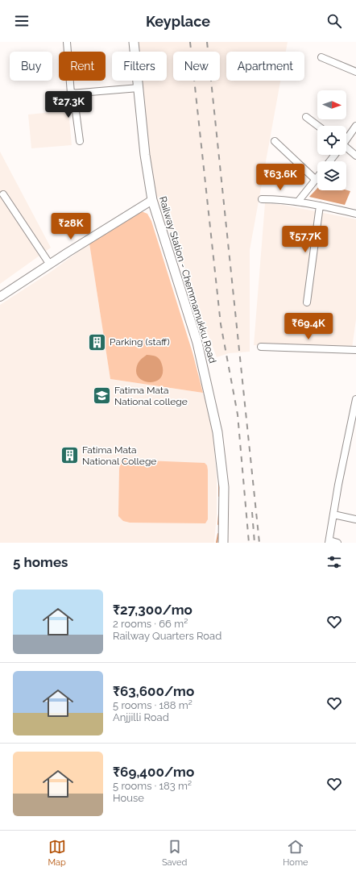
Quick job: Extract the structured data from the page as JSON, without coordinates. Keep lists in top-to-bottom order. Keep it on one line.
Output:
{"streets":{"main road":["Railway Station - Chemmamukku Road"]},"places":{"building":["Parking (staff)","Fatima Mata National College"],"school or university":["Fatima Mata National college"]},"north":"right","page":{"header":"Keyplace","chip":["Buy","Rent","Filters","New","Apartment"],"price":["₹27.3K","₹63.6K","₹28K","₹57.7K","₹69.4K"],"heading":"5 homes","list":[{"name":"₹27,300/mo","note":"2 rooms · 66 m² · Railway Quarters Road"},{"name":"₹63,600/mo","note":"5 rooms · 188 m² · Anjjilli Road"},{"name":"₹69,400/mo","note":"5 rooms · 183 m² · House"}],"tabs":["Map","Saved","Home"]}}
